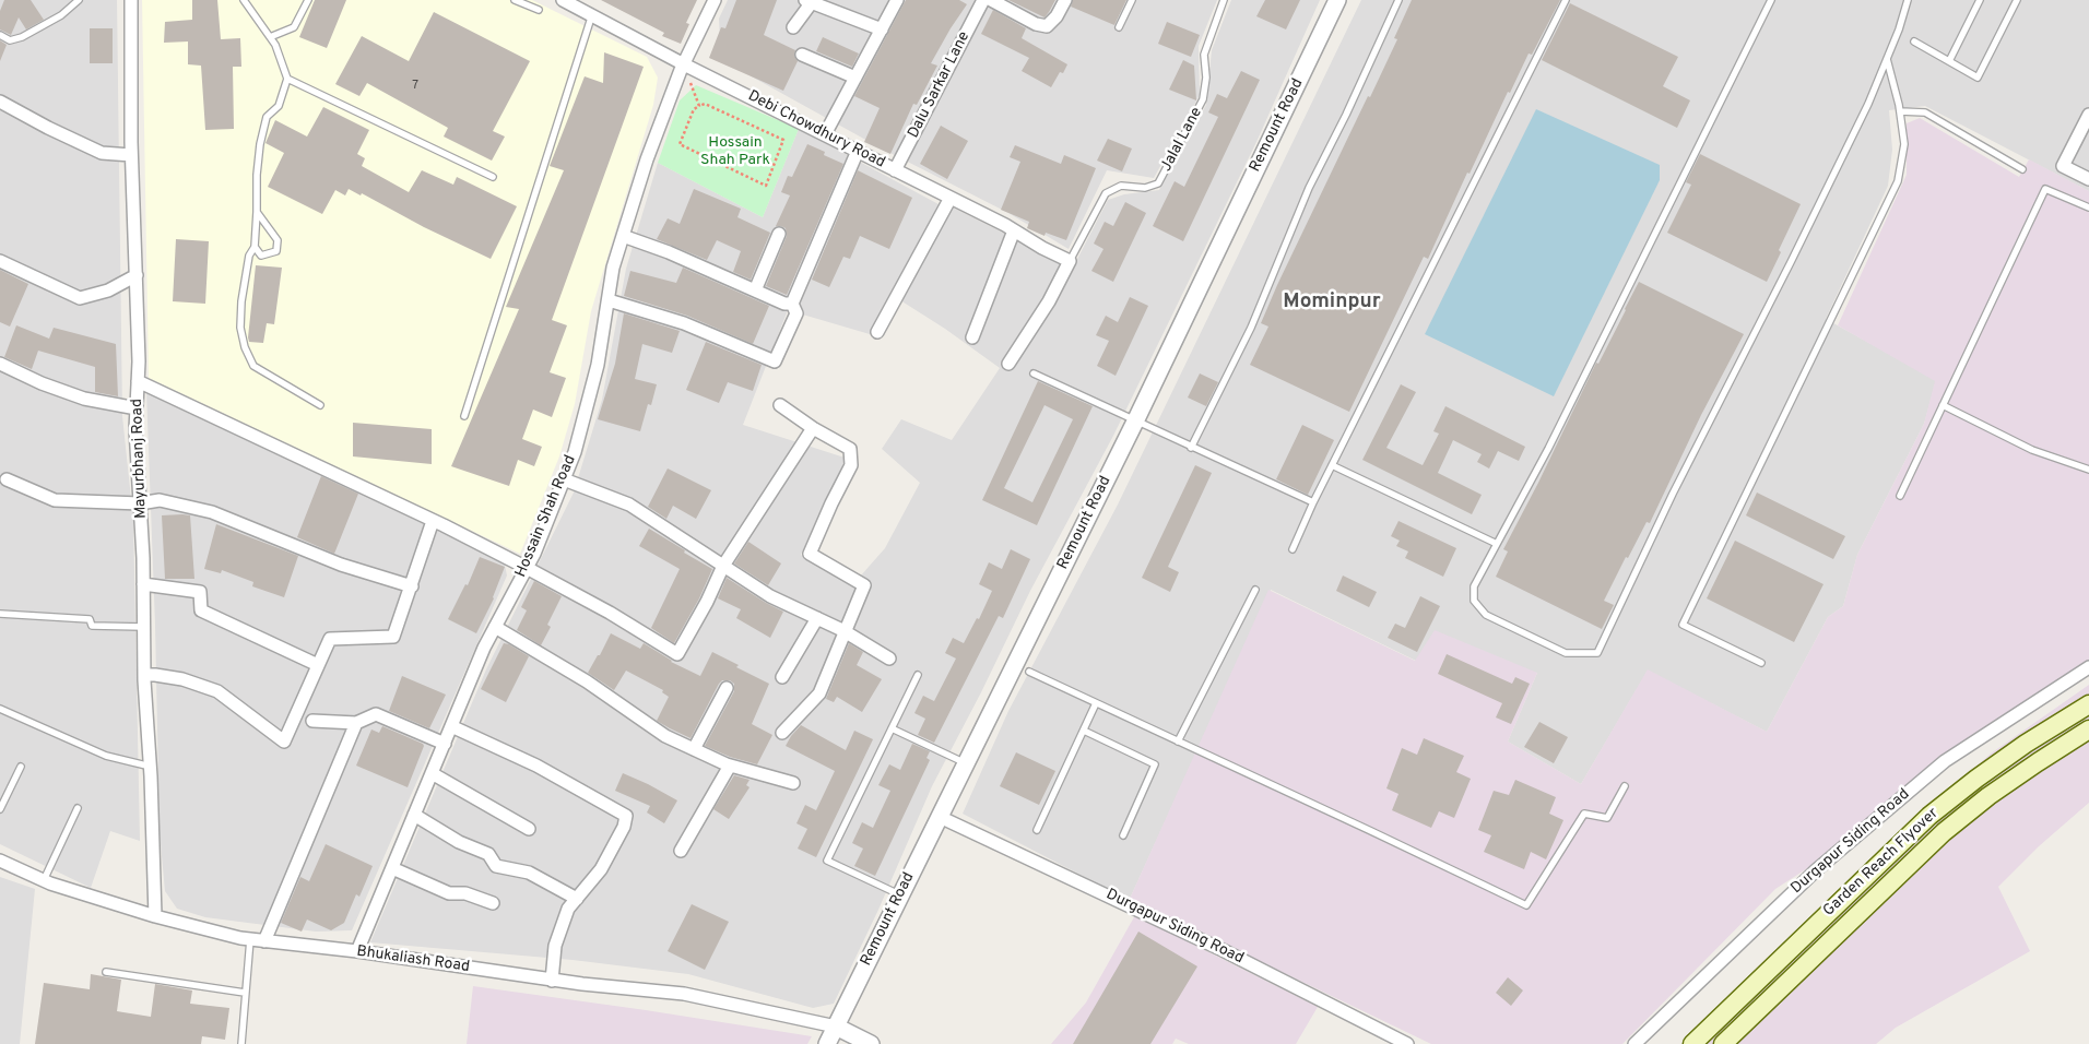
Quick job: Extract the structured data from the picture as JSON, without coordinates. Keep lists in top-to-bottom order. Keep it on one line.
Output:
{"streets":{"main road":["Garden Reach Flyover"],"street":["Dalu Sarkar Lane","Remount Road","Debi Chowdhury Road","Mayurbhanj Road","Hossain Shah Road","Durgapur Siding Road","Bhukaliash Road"],"lane":["Jalal Lane"]},"crossings":[["Dalu Sarkar Lane","Debi Chowdhury Road"],["Remount Road","Durgapur Siding Road"],["Remount Road","Bhukaliash Road"],["Debi Chowdhury Road","Jalal Lane"],["Debi Chowdhury Road","Hossain Shah Road"],["Mayurbhanj Road","Bhukaliash Road"],["Hossain Shah Road","Bhukaliash Road"]],"districts":["Mominpur"],"parks":["Hossain Shah Park"],"house_numbers":["7"]}
